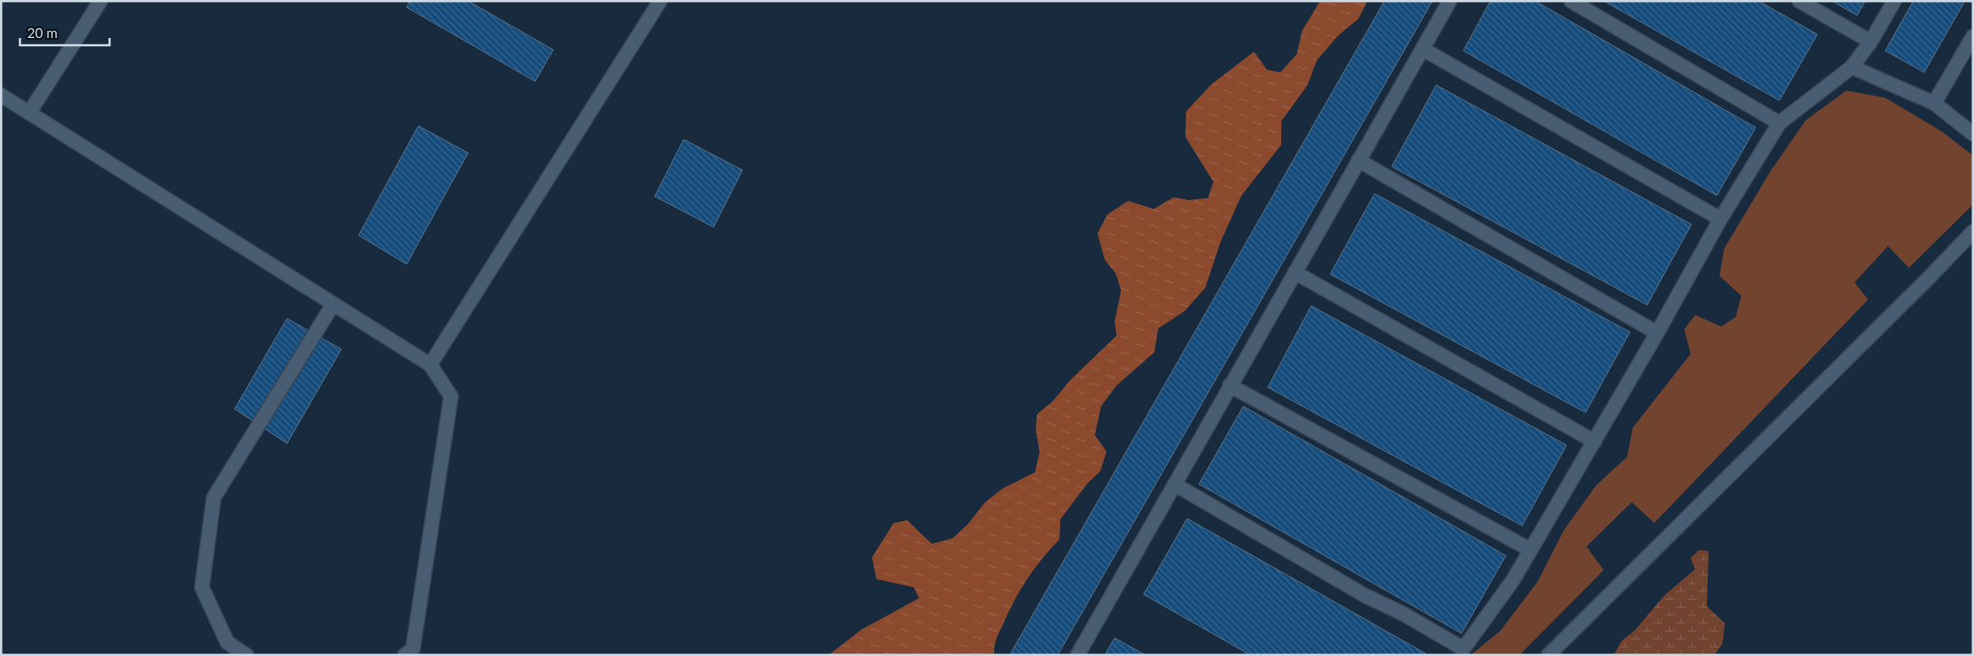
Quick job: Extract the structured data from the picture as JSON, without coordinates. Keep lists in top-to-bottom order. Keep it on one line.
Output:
{"scale_bar":"20 m"}
